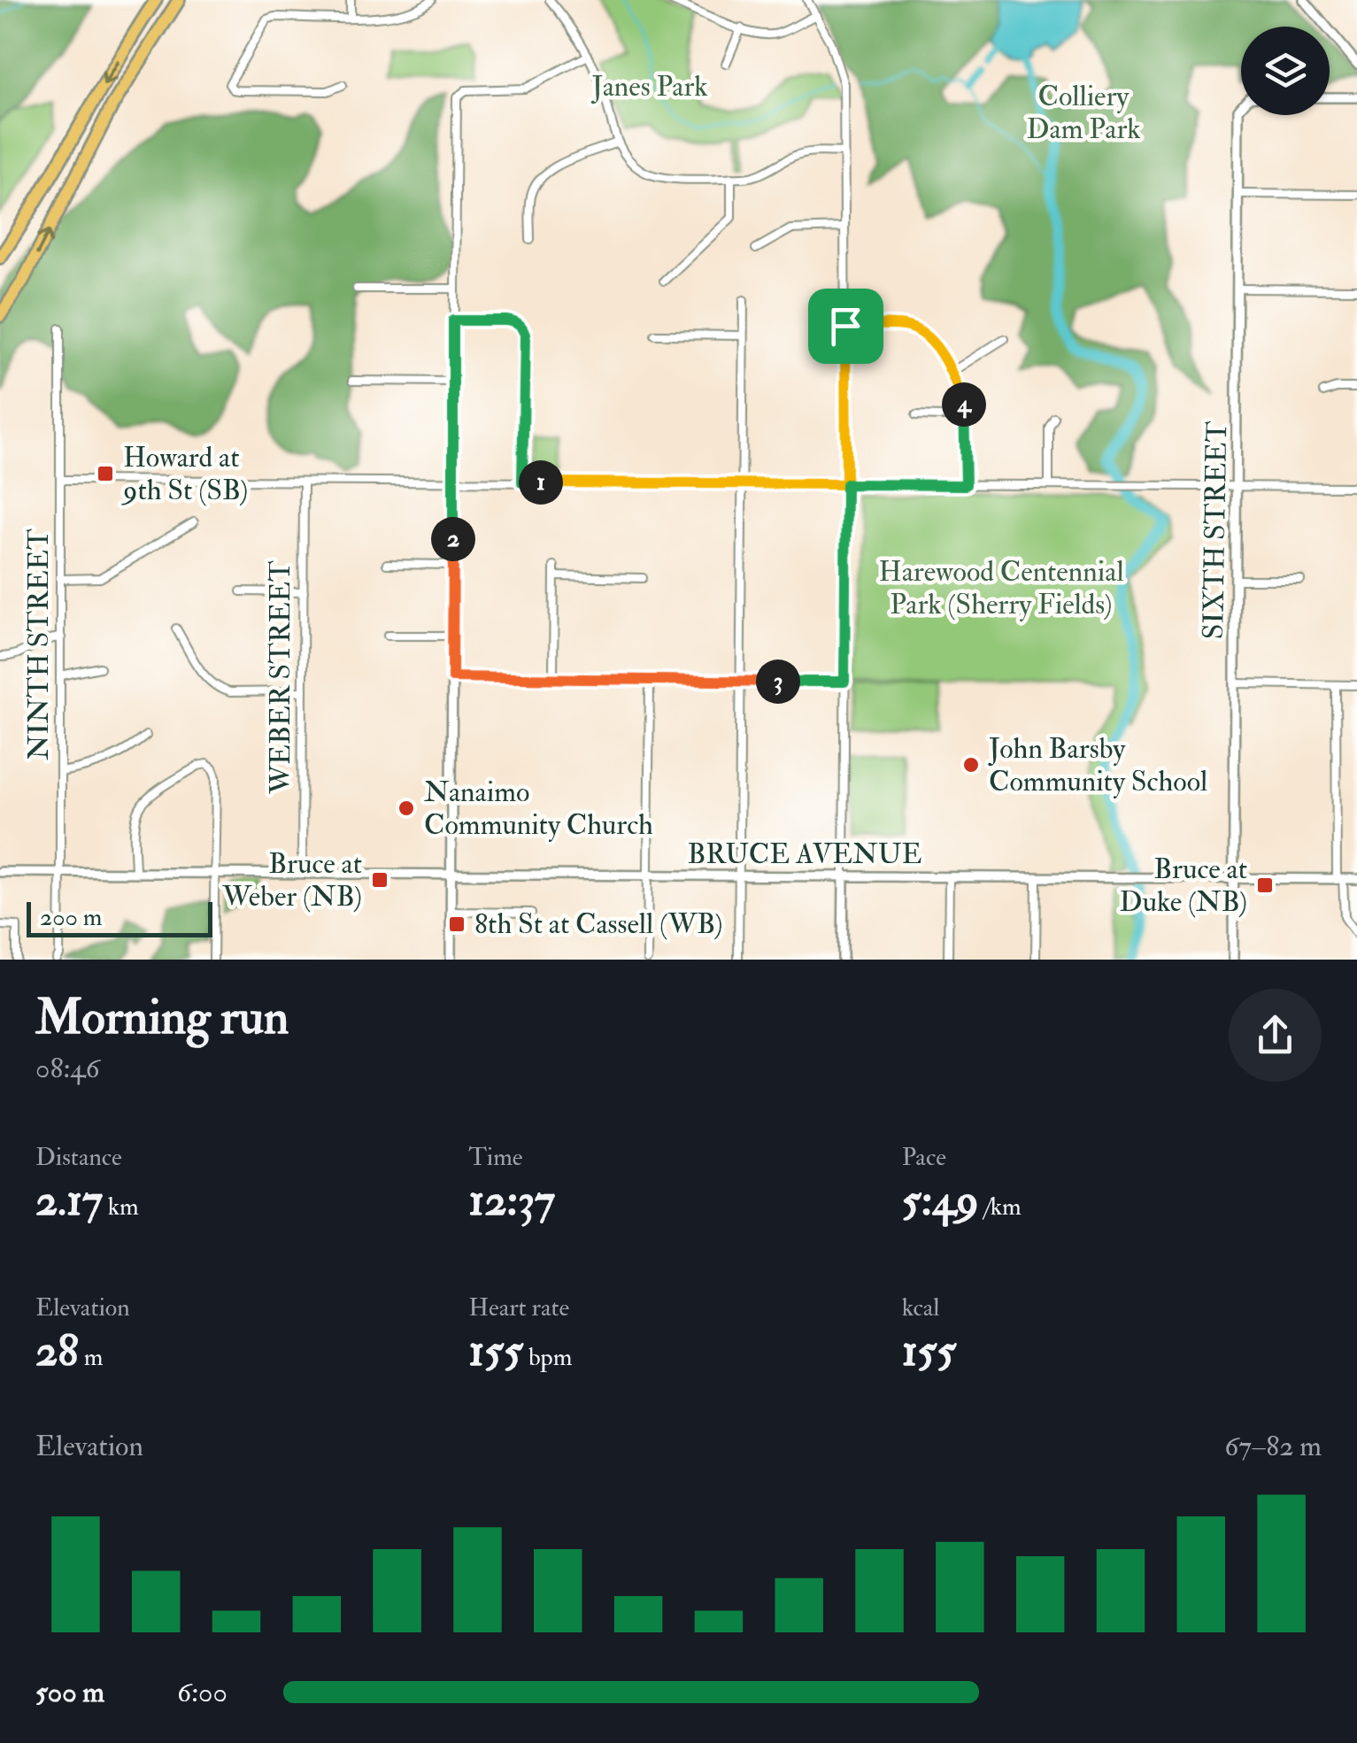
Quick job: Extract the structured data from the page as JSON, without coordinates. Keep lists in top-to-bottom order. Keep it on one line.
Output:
{"streets":{"street":["SIXTH STREET","NINTH STREET","WEBER STREET","BRUCE AVENUE"]},"crossings":[["SIXTH STREET","BRUCE AVENUE"],["NINTH STREET","BRUCE AVENUE"],["WEBER STREET","BRUCE AVENUE"]],"parks":["Janes Park","Colliery Dam Park","Harewood Centennial Park (Sherry Fields)"],"places":{"transit":["Howard at 9th St (SB)","Bruce at Weber (NB)","Bruce at Duke (NB)","8th St at Cassell (WB)"],"other":["John Barsby Community School","Nanaimo Community Church"]},"scale_bar":"200 m","page":{"pins":["4","1","2","3"],"scale":"200 m","heading":["Morning run","08:46"],"stats":[["Distance","2.17 km"],["Time","12:37"],["Pace","5:49 /km"],["Elevation","28 m"],["Heart rate","155 bpm"],["kcal","155"]],"chart":["Elevation","67–82 m"],"list":[{"name":"500 m","note":"6:00"}]}}
